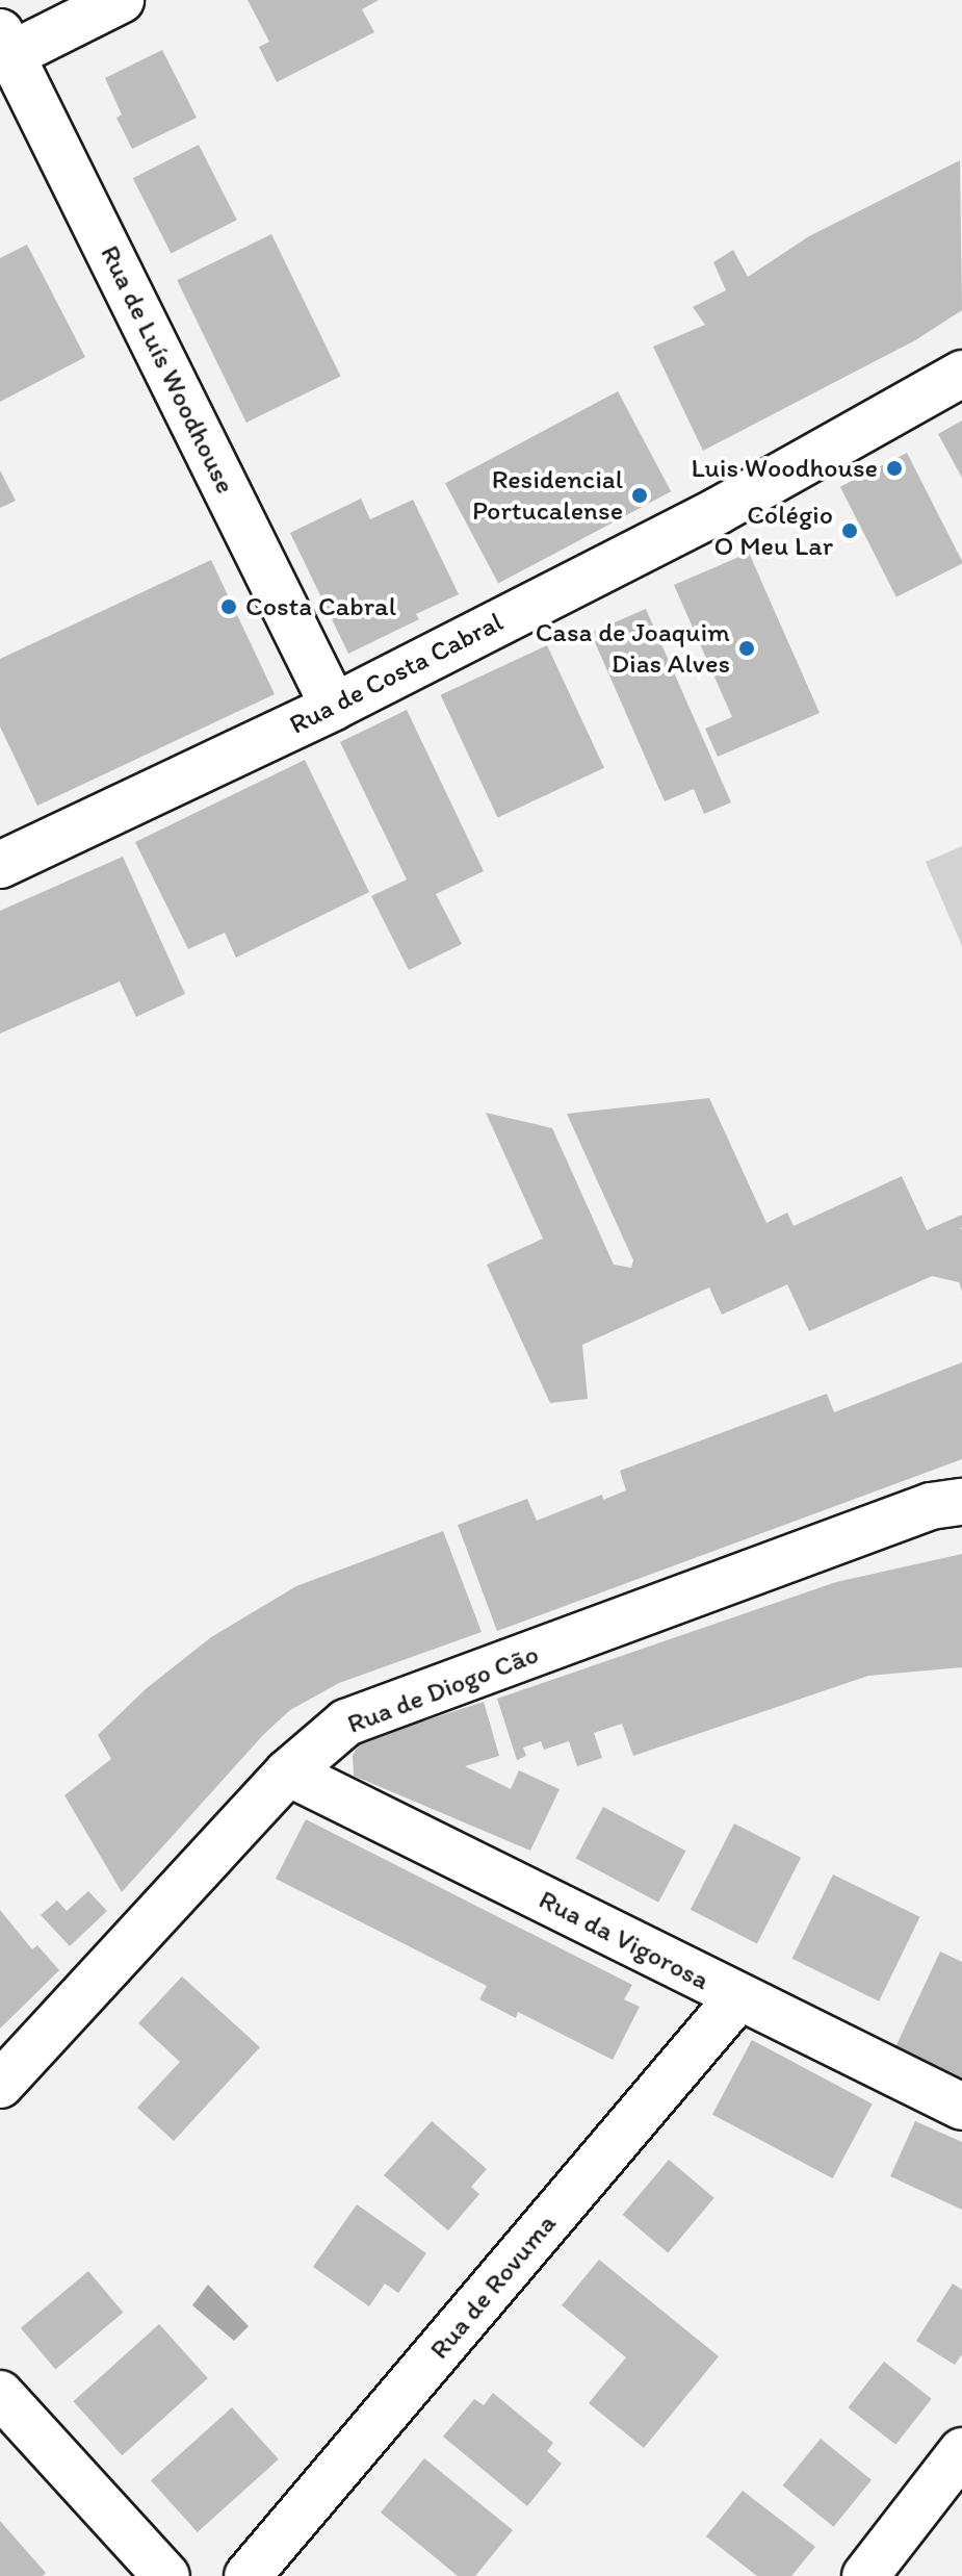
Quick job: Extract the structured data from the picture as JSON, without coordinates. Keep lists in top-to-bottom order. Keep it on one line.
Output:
{"streets":{"street":["Rua de Luís Woodhouse","Rua de Costa Cabral","Rua de Diogo Cão","Rua da Vigorosa","Rua de Rovuma"]},"crossings":[["Rua de Luís Woodhouse","Rua de Costa Cabral"],["Rua de Diogo Cão","Rua da Vigorosa"],["Rua da Vigorosa","Rua de Rovuma"]],"places":["Luis Woodhouse","Residencial Portucalense","Colégio O Meu Lar","Costa Cabral","Casa de Joaquim Dias Alves"]}
